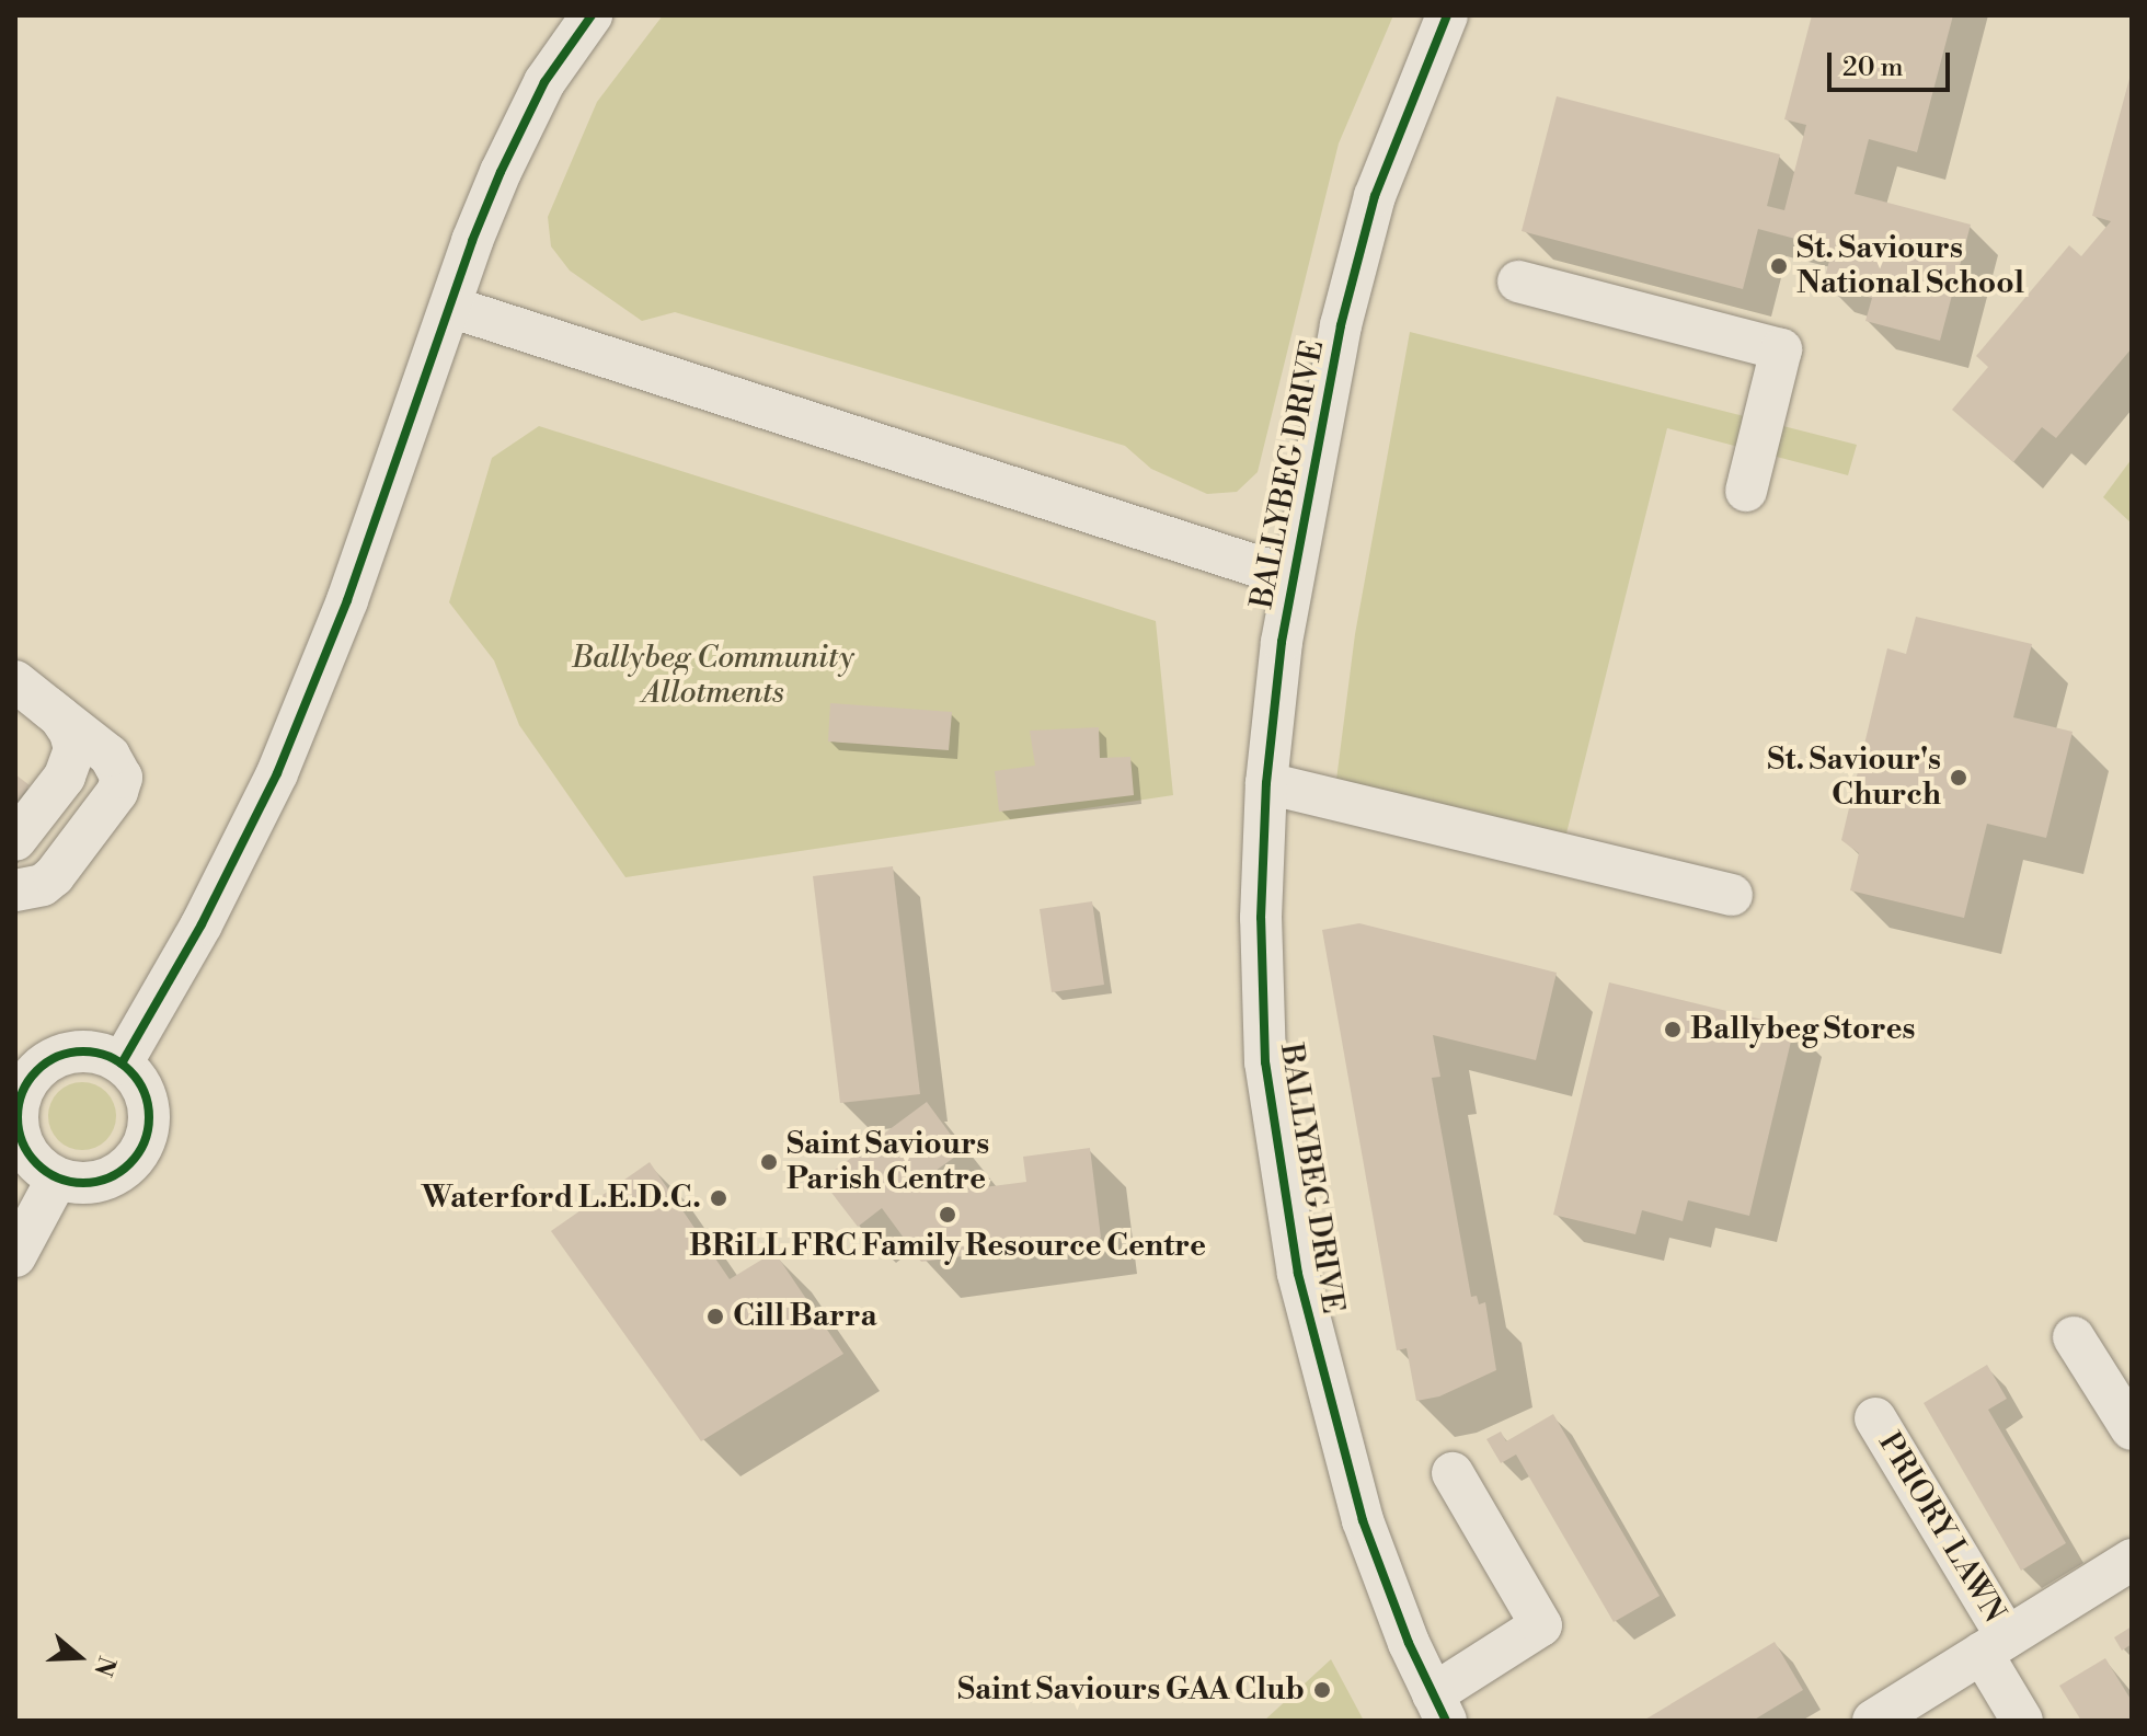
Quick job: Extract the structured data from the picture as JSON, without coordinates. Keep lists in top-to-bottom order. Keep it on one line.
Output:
{"streets":{"street":["BALLYBEG DRIVE","PRIORY LAWN"]},"parks":["Ballybeg Community Allotments"],"places":["St. Saviours National School","St. Saviour's Church","Ballybeg Stores","Saint Saviours Parish Centre","Waterford L.E.D.C.","BRiLL FRC Family Resource Centre","Cill Barra","Saint Saviours GAA Club"],"scale_bar":"20 m","north":"right"}
